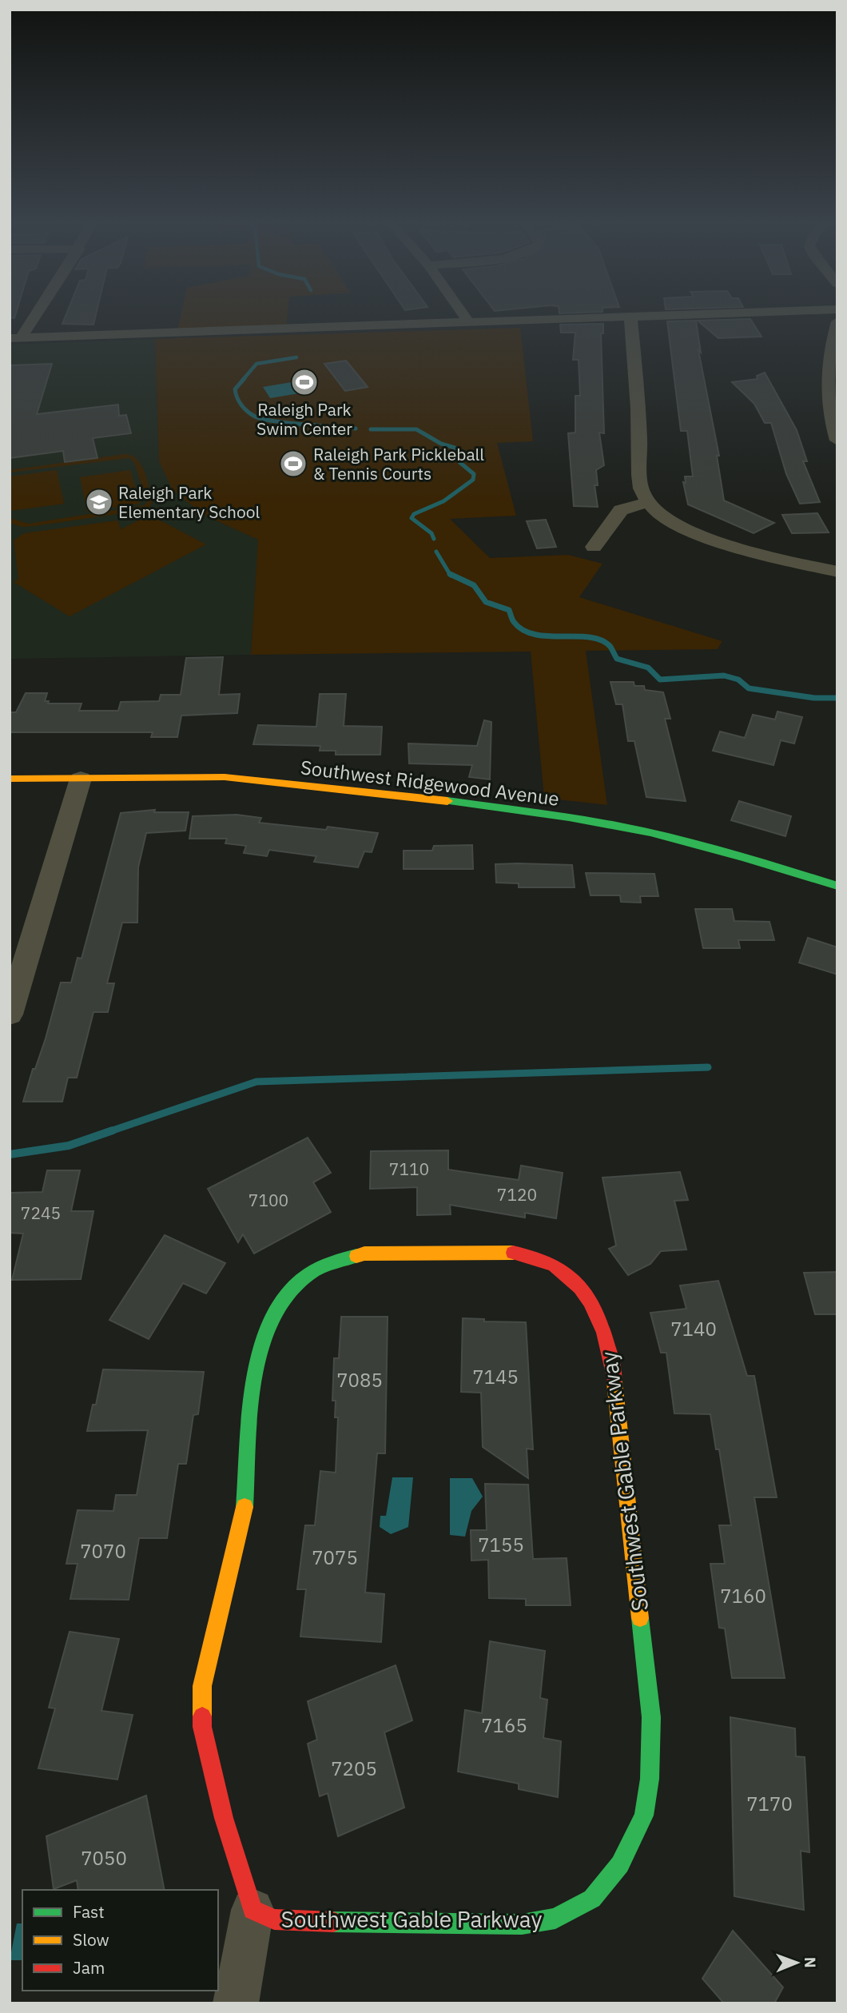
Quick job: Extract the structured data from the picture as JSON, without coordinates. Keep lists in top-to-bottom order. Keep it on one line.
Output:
{"streets":{"street":["Southwest Ridgewood Avenue","Southwest Gable Parkway"]},"places":{"sports":["Raleigh Park Swim Center","Raleigh Park Pickleball & Tennis Courts"],"school or university":["Raleigh Park Elementary School"]},"house_numbers":["7110","7120","7100","7245","7140","7145","7085","7155","7070","7075","7160","7165","7205","7170","7050"],"legend":["Fast","Slow","Jam"],"north":"right"}
